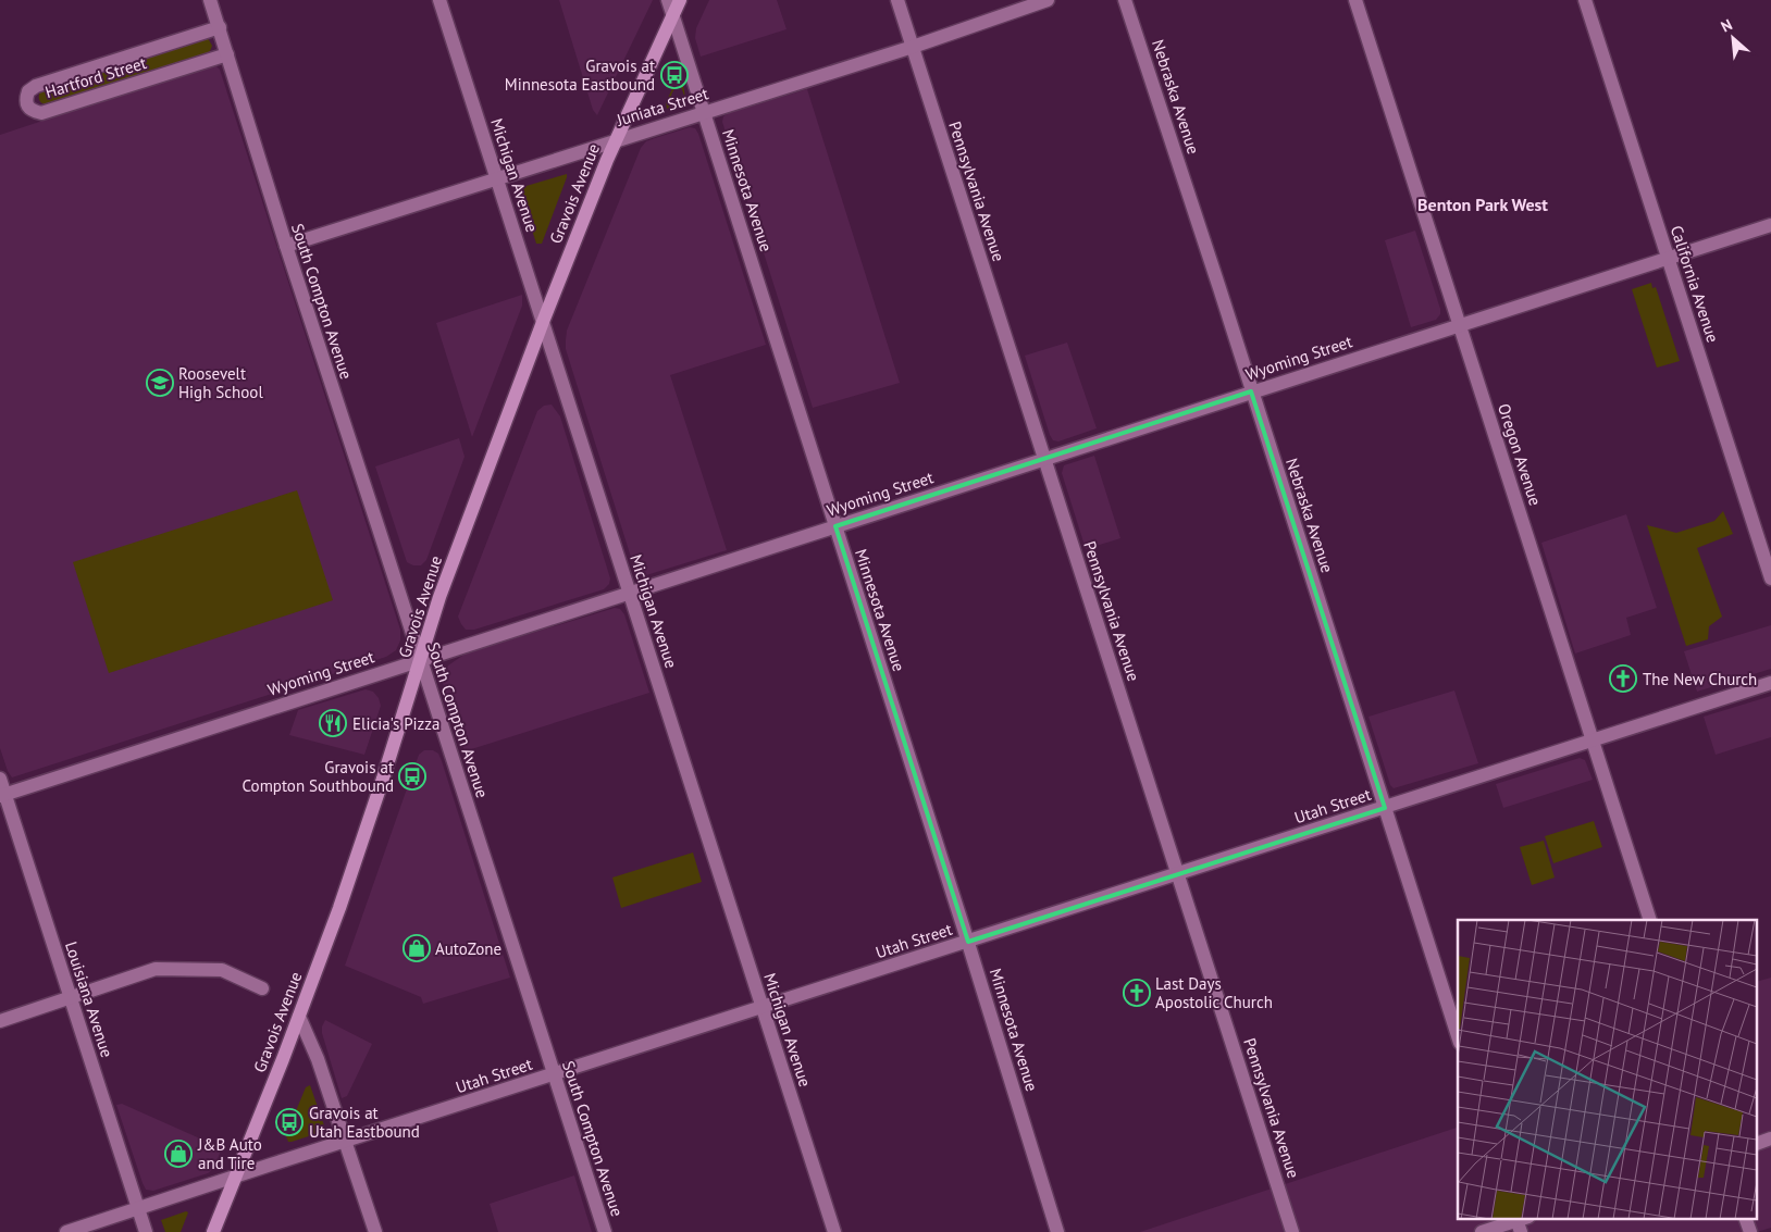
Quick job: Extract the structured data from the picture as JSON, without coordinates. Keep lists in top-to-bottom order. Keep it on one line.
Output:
{"streets":{"main road":["Gravois Avenue"],"street":["Hartford Street","Nebraska Avenue","Juniata Street","Michigan Avenue","Minnesota Avenue","Pennsylvania Avenue","California Avenue","South Compton Avenue","Wyoming Street","Oregon Avenue","Utah Street","Louisiana Avenue"]},"crossings":[["Hartford Street","South Compton Avenue"],["Nebraska Avenue","Wyoming Street"],["Nebraska Avenue","Utah Street"],["Juniata Street","Michigan Avenue"],["Juniata Street","Minnesota Avenue"],["Juniata Street","Pennsylvania Avenue"],["Juniata Street","Gravois Avenue"],["Juniata Street","South Compton Avenue"],["Michigan Avenue","Gravois Avenue"],["Michigan Avenue","Wyoming Street"],["Michigan Avenue","Utah Street"],["Minnesota Avenue","Gravois Avenue"],["Minnesota Avenue","Wyoming Street"],["Minnesota Avenue","Utah Street"],["Pennsylvania Avenue","Wyoming Street"],["Pennsylvania Avenue","Utah Street"],["Gravois Avenue","South Compton Avenue"],["Gravois Avenue","Wyoming Street"],["Gravois Avenue","Utah Street"],["California Avenue","Wyoming Street"],["South Compton Avenue","Wyoming Street"],["South Compton Avenue","Utah Street"],["Wyoming Street","Oregon Avenue"],["Wyoming Street","Louisiana Avenue"],["Oregon Avenue","Utah Street"],["Utah Street","Louisiana Avenue"]],"districts":["Benton Park West"],"places":{"bus stop":["Gravois at Minnesota Eastbound","Gravois at Compton Southbound","Gravois at Utah Eastbound"],"school or university":["Roosevelt High School"],"church":["The New Church","Last Days Apostolic Church"],"restaurant":["Elicia's Pizza"],"shop":["AutoZone","J&B Auto and Tire"]},"north":"top left"}
